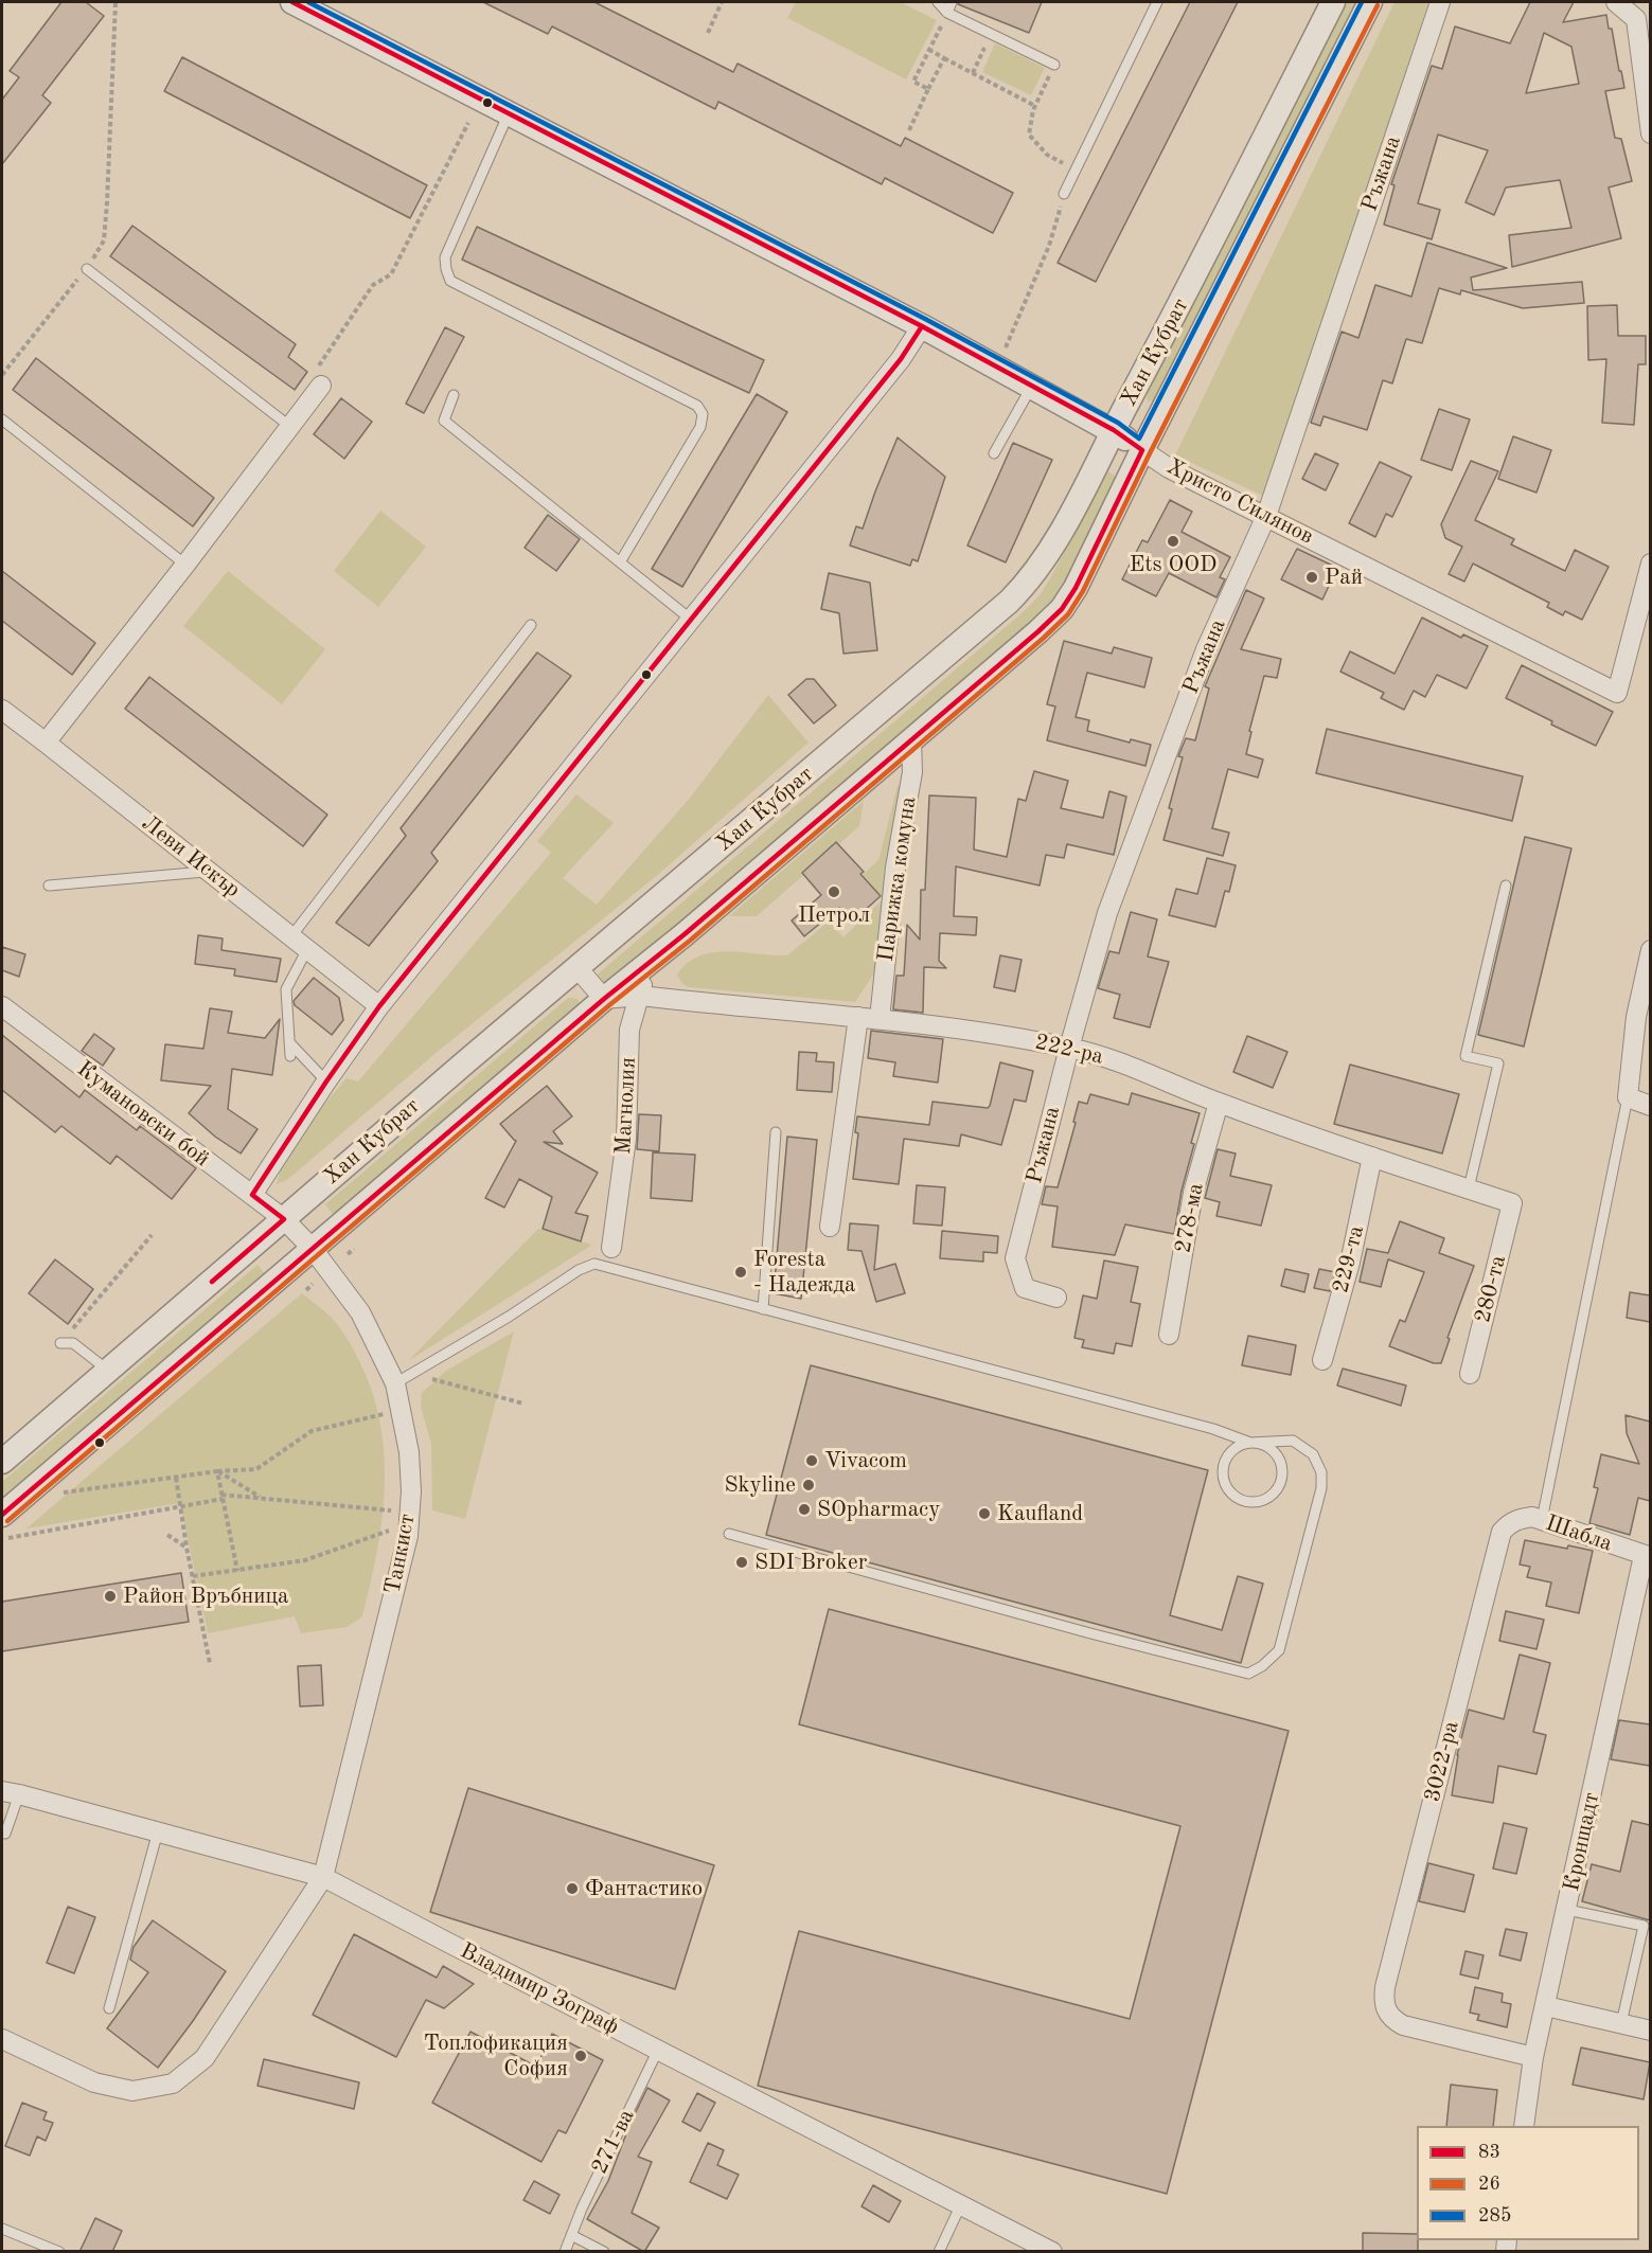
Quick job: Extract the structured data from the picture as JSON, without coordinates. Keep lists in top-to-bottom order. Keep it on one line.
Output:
{"streets":{"street":["Ръжана","Хан Кубрат","Христо Силянов","Леви Искър","Парижка комуна","222-ра","Магнолия","Кумановски бой","278-ма","229-та","280-та","Шабла","Танкист","3022-ра","Кронщадт","Владимир Зограф"],"lane":["271-ва"]},"crossings":[["Ръжана","Христо Силянов"],["Ръжана","222-ра"],["Хан Кубрат","Христо Силянов"],["Хан Кубрат","Парижка комуна"],["Хан Кубрат","222-ра"],["Хан Кубрат","Магнолия"],["Хан Кубрат","Кумановски бой"],["Хан Кубрат","Танкист"],["Парижка комуна","222-ра"],["222-ра","Магнолия"],["222-ра","278-ма"],["222-ра","229-та"],["222-ра","280-та"],["Кумановски бой","Танкист"],["Шабла","3022-ра"],["Шабла","Кронщадт"],["Танкист","Владимир Зограф"],["3022-ра","Кронщадт"],["Владимир Зограф","271-ва"]],"places":["Ets OOD","Рай","Петрол","Foresta - Надежда","Vivacom","Skyline","SOpharmacy","Kaufland","SDI Broker","Район Връбница","Фантастико","Топлофикация София"],"lines":["transit line 83","transit line 285","transit line 26"],"legend":["83","26","285"]}
